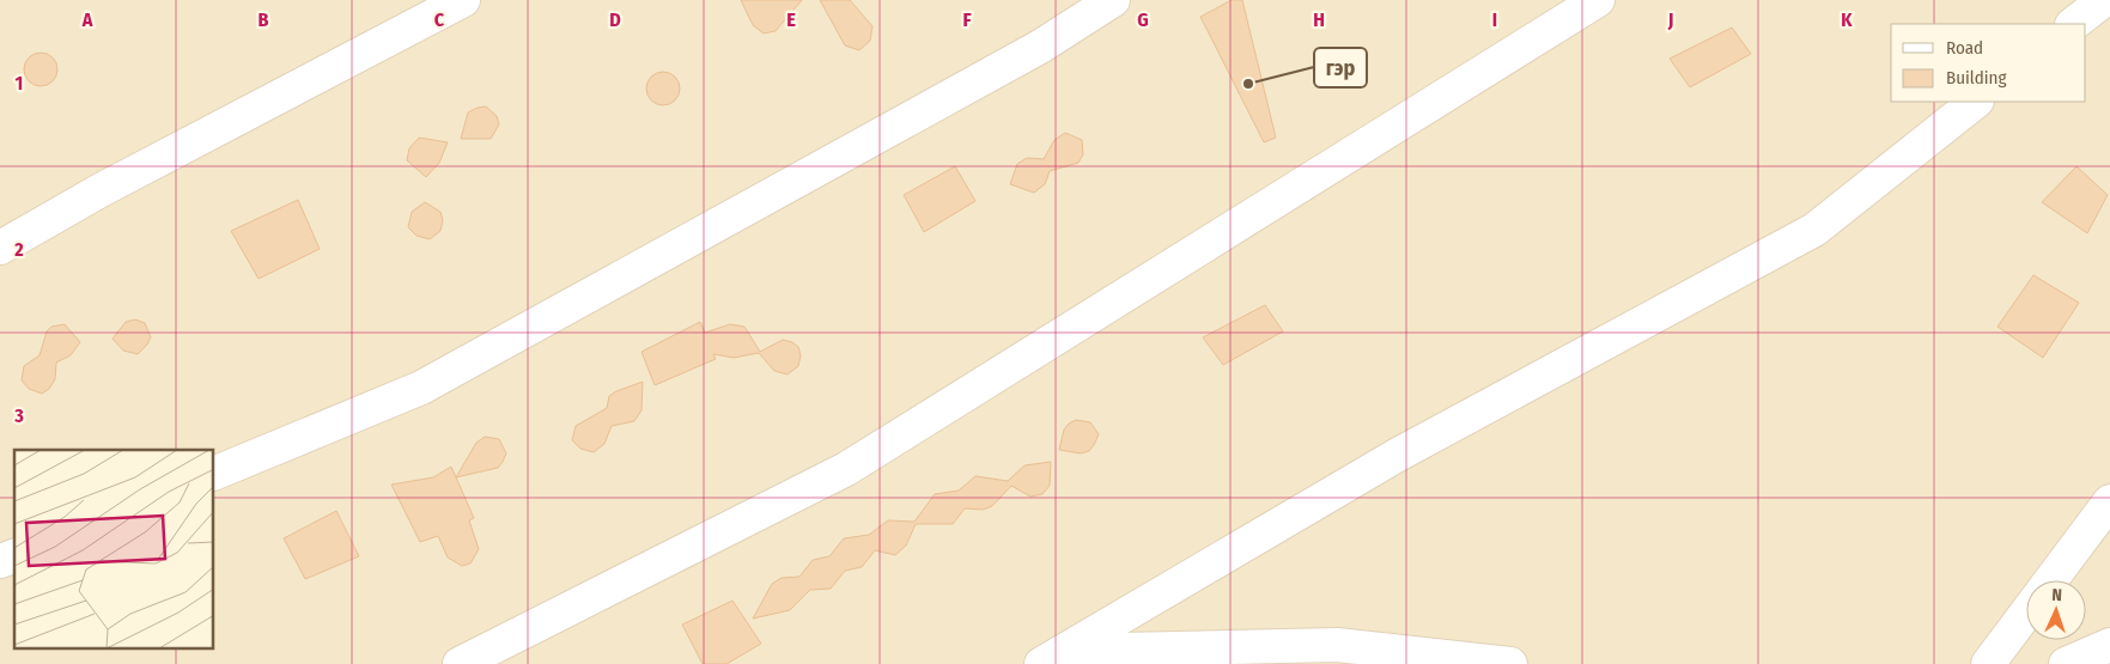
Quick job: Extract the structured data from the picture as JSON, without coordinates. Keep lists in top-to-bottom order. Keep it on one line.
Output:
{"places":["гэр"],"legend":["Road","Building"],"north":"top","grid":{"columns":["A","B","C","D","E","F","G","H","I","J","K"],"rows":["1","2","3"]}}
